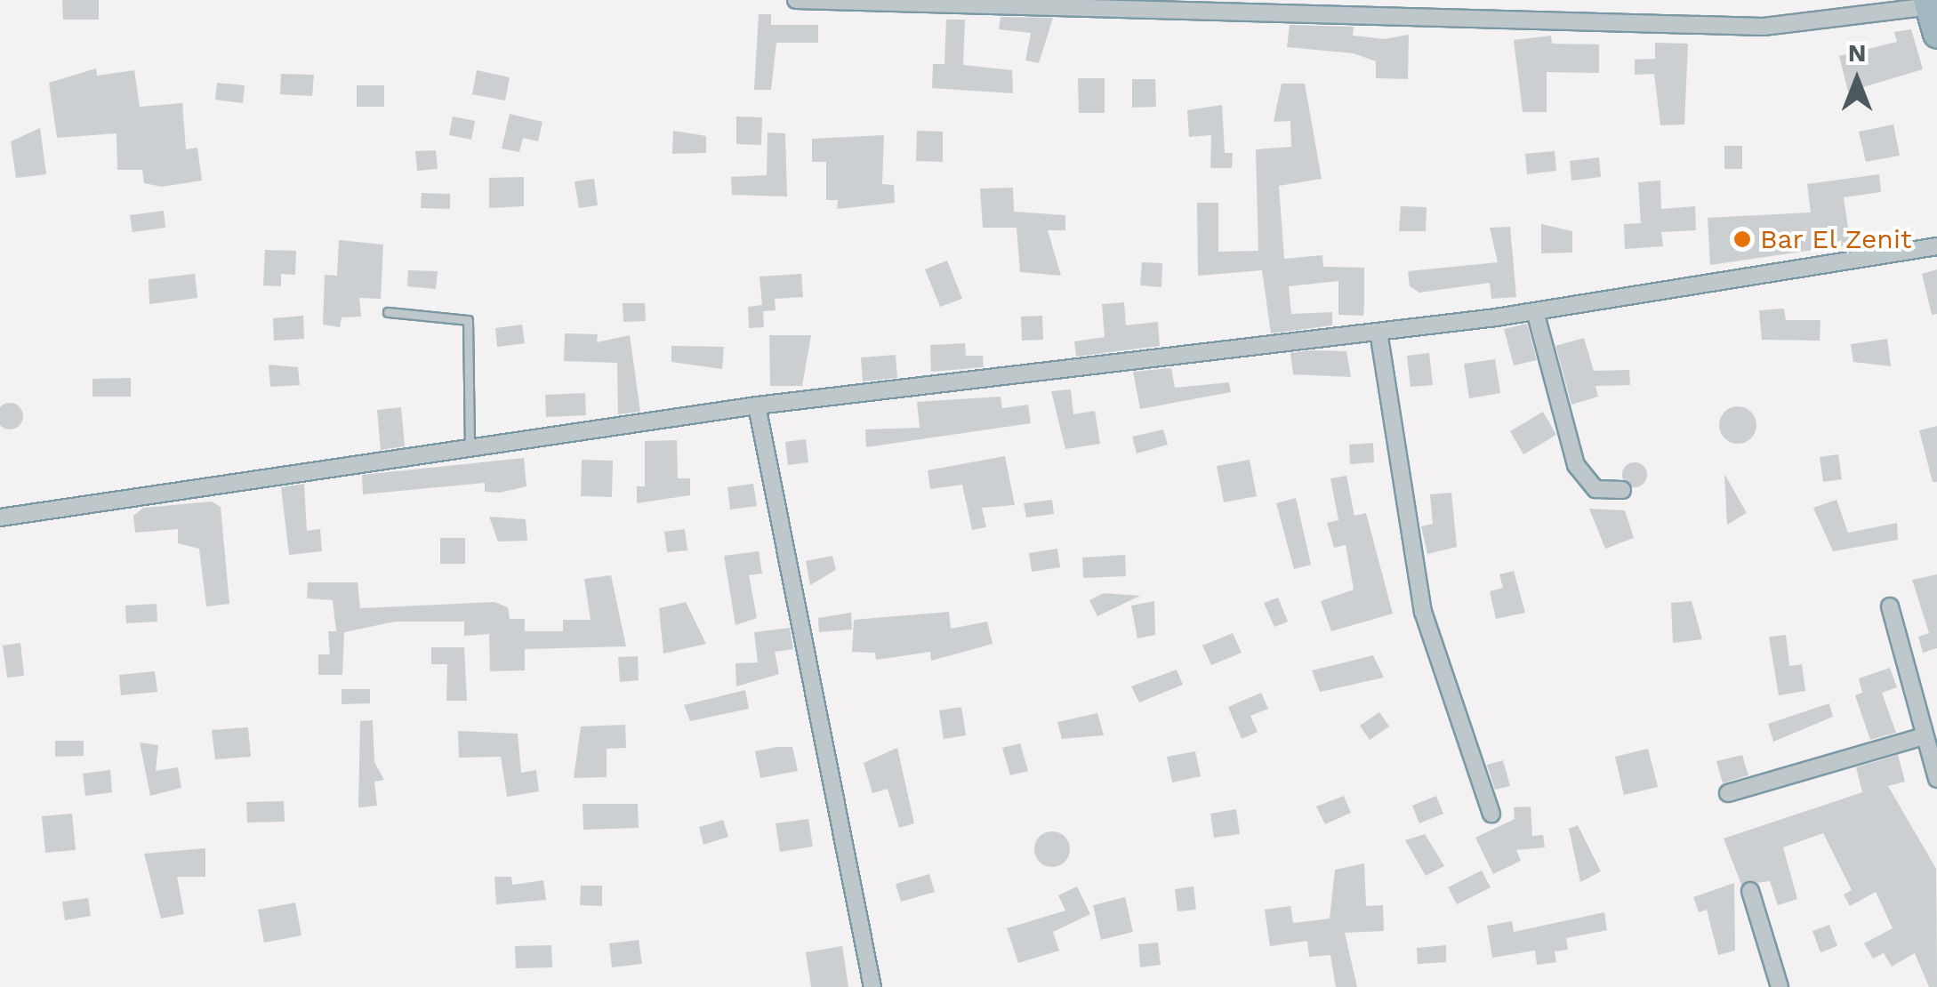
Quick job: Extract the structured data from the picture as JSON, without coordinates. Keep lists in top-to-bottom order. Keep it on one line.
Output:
{"places":["Bar El Zenit"],"north":"top"}
